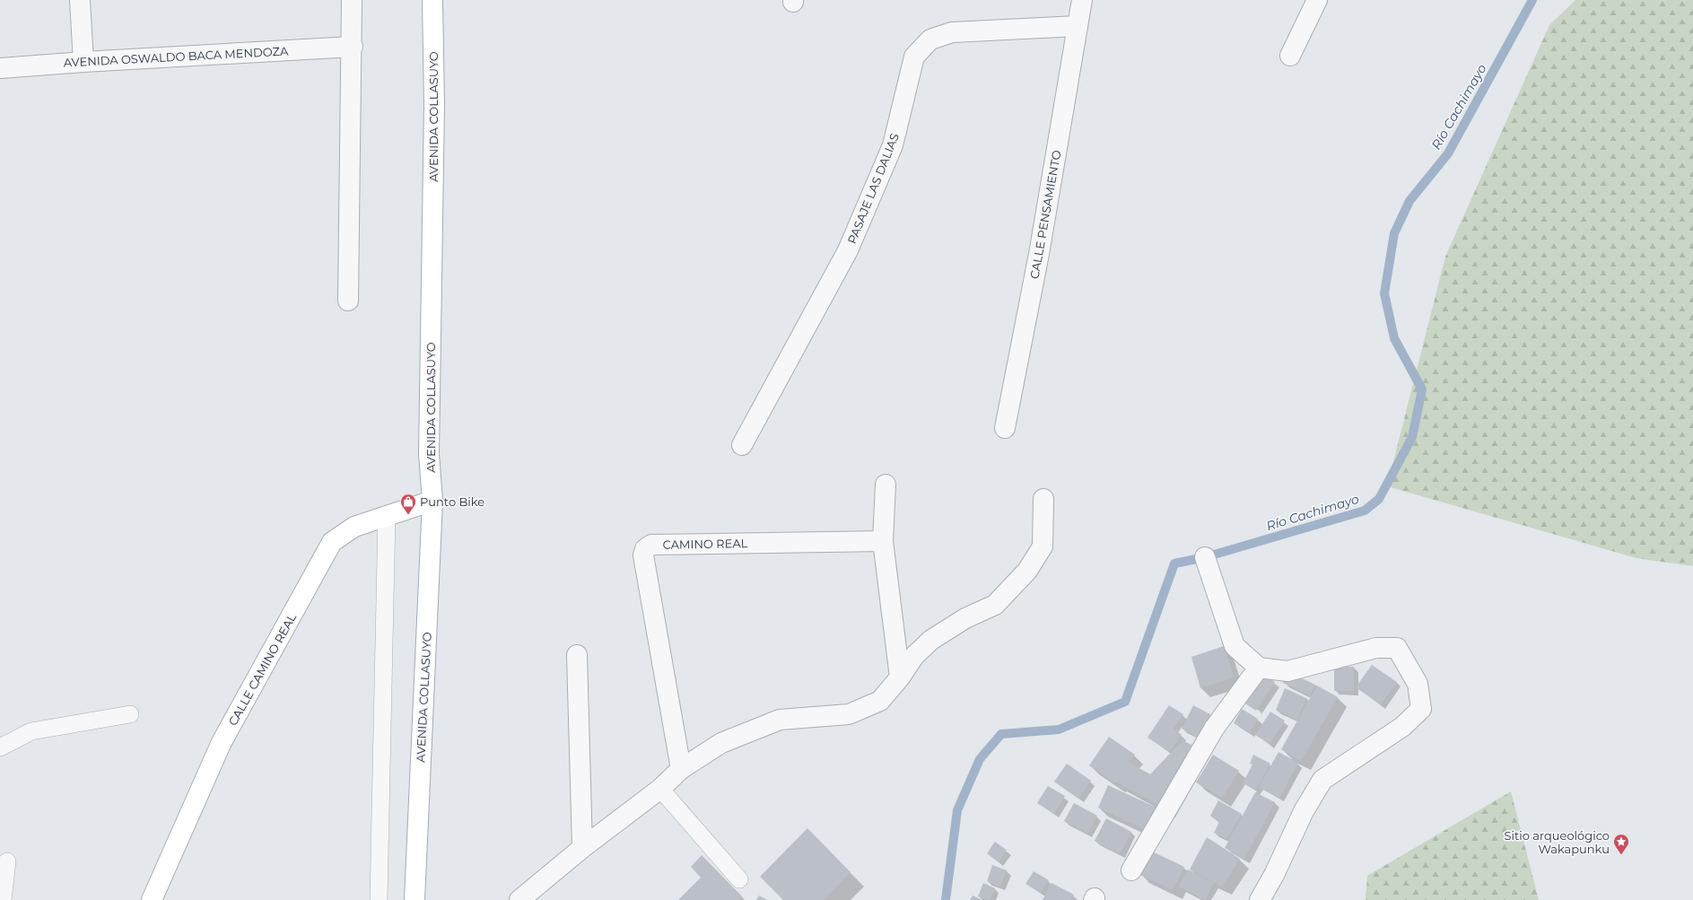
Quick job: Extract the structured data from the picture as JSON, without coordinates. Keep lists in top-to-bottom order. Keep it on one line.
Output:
{"streets":{"main road":["AVENIDA COLLASUYO","CALLE CAMINO REAL"],"street":["AVENIDA OSWALDO BACA MENDOZA","PASAJE LAS DALIAS","CALLE PENSAMIENTO","CAMINO REAL"]},"crossings":[["AVENIDA COLLASUYO","CALLE CAMINO REAL"],["PASAJE LAS DALIAS","CALLE PENSAMIENTO"]],"water":["Río Cachimayo"],"places":{"shop":["Punto Bike"],"place":["Sitio arqueológico Wakapunku"]}}
